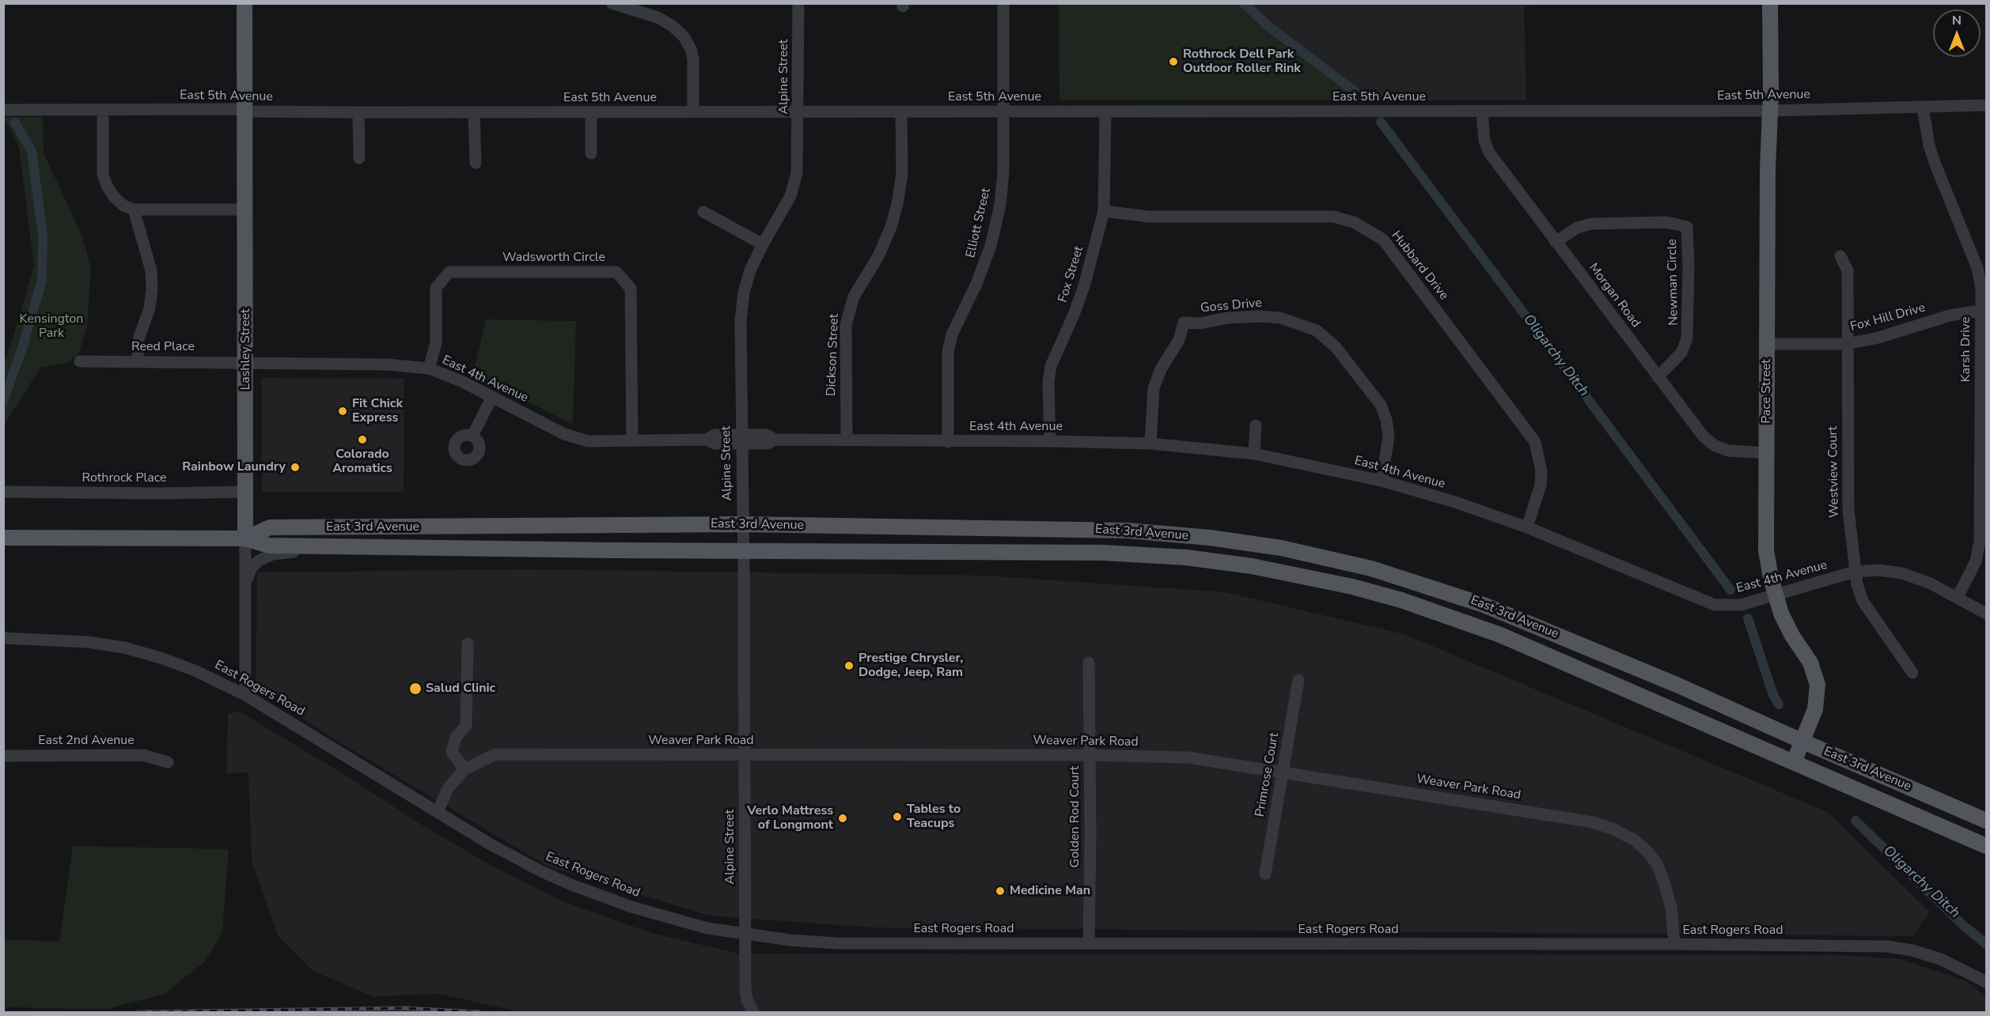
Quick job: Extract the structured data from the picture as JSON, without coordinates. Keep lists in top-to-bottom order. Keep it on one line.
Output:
{"streets":{"main road":["Lashley Street","Pace Street","East 3rd Avenue"],"street":["Alpine Street","East 5th Avenue","Elliott Street","Wadsworth Circle","Hubbard Drive","Fox Street","Newman Circle","Morgan Road","Goss Drive","Fox Hill Drive","Reed Place","Karsh Drive","Dickson Street","East 4th Avenue","Westview Court","Rothrock Place","East Rogers Road","East 2nd Avenue","Weaver Park Road","Primrose Court","Golden Rod Court"]},"crossings":[["Alpine Street","East 5th Avenue"],["Alpine Street","East 4th Avenue"],["Alpine Street","East 3rd Avenue"],["Alpine Street","East Rogers Road"],["Alpine Street","Weaver Park Road"],["East 5th Avenue","Elliott Street"],["East 5th Avenue","Fox Street"],["East 5th Avenue","Morgan Road"],["East 5th Avenue","Lashley Street"],["East 5th Avenue","Karsh Drive"],["East 5th Avenue","Dickson Street"],["East 5th Avenue","Pace Street"],["Elliott Street","East 4th Avenue"],["Wadsworth Circle","East 4th Avenue"],["Hubbard Drive","Fox Street"],["Hubbard Drive","East 4th Avenue"],["Fox Street","East 4th Avenue"],["Newman Circle","Morgan Road"],["Morgan Road","Pace Street"],["Goss Drive","East 4th Avenue"],["Fox Hill Drive","Karsh Drive"],["Fox Hill Drive","Pace Street"],["Fox Hill Drive","Westview Court"],["Reed Place","Lashley Street"],["Reed Place","East 4th Avenue"],["Lashley Street","East 4th Avenue"],["Lashley Street","Rothrock Place"],["Lashley Street","East 3rd Avenue"],["Lashley Street","East Rogers Road"],["Karsh Drive","East 4th Avenue"],["Dickson Street","East 4th Avenue"],["East 4th Avenue","Pace Street"],["East 4th Avenue","Westview Court"],["Pace Street","East 3rd Avenue"],["East Rogers Road","Weaver Park Road"],["East Rogers Road","Golden Rod Court"],["Weaver Park Road","Primrose Court"],["Weaver Park Road","Golden Rod Court"]],"water":["Oligarchy Ditch"],"parks":["Kensington Park"],"places":["Rothrock Dell Park Outdoor Roller Rink","Fit Chick Express","Colorado Aromatics","Rainbow Laundry","Prestige Chrysler, Dodge, Jeep, Ram","Salud Clinic","Tables to Teacups","Verlo Mattress of Longmont","Medicine Man"],"north":"top"}
